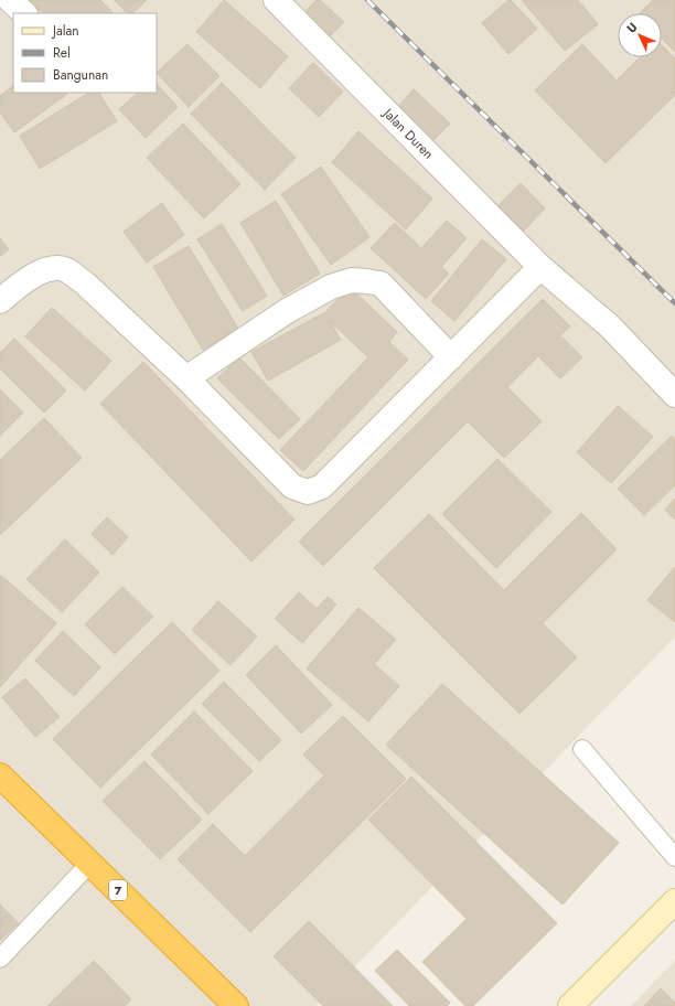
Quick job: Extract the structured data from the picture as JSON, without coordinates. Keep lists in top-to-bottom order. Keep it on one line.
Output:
{"streets":{"highway":["7"],"street":["Jalan Duren"]},"legend":["Jalan","Rel","Bangunan"],"north":"top left"}
